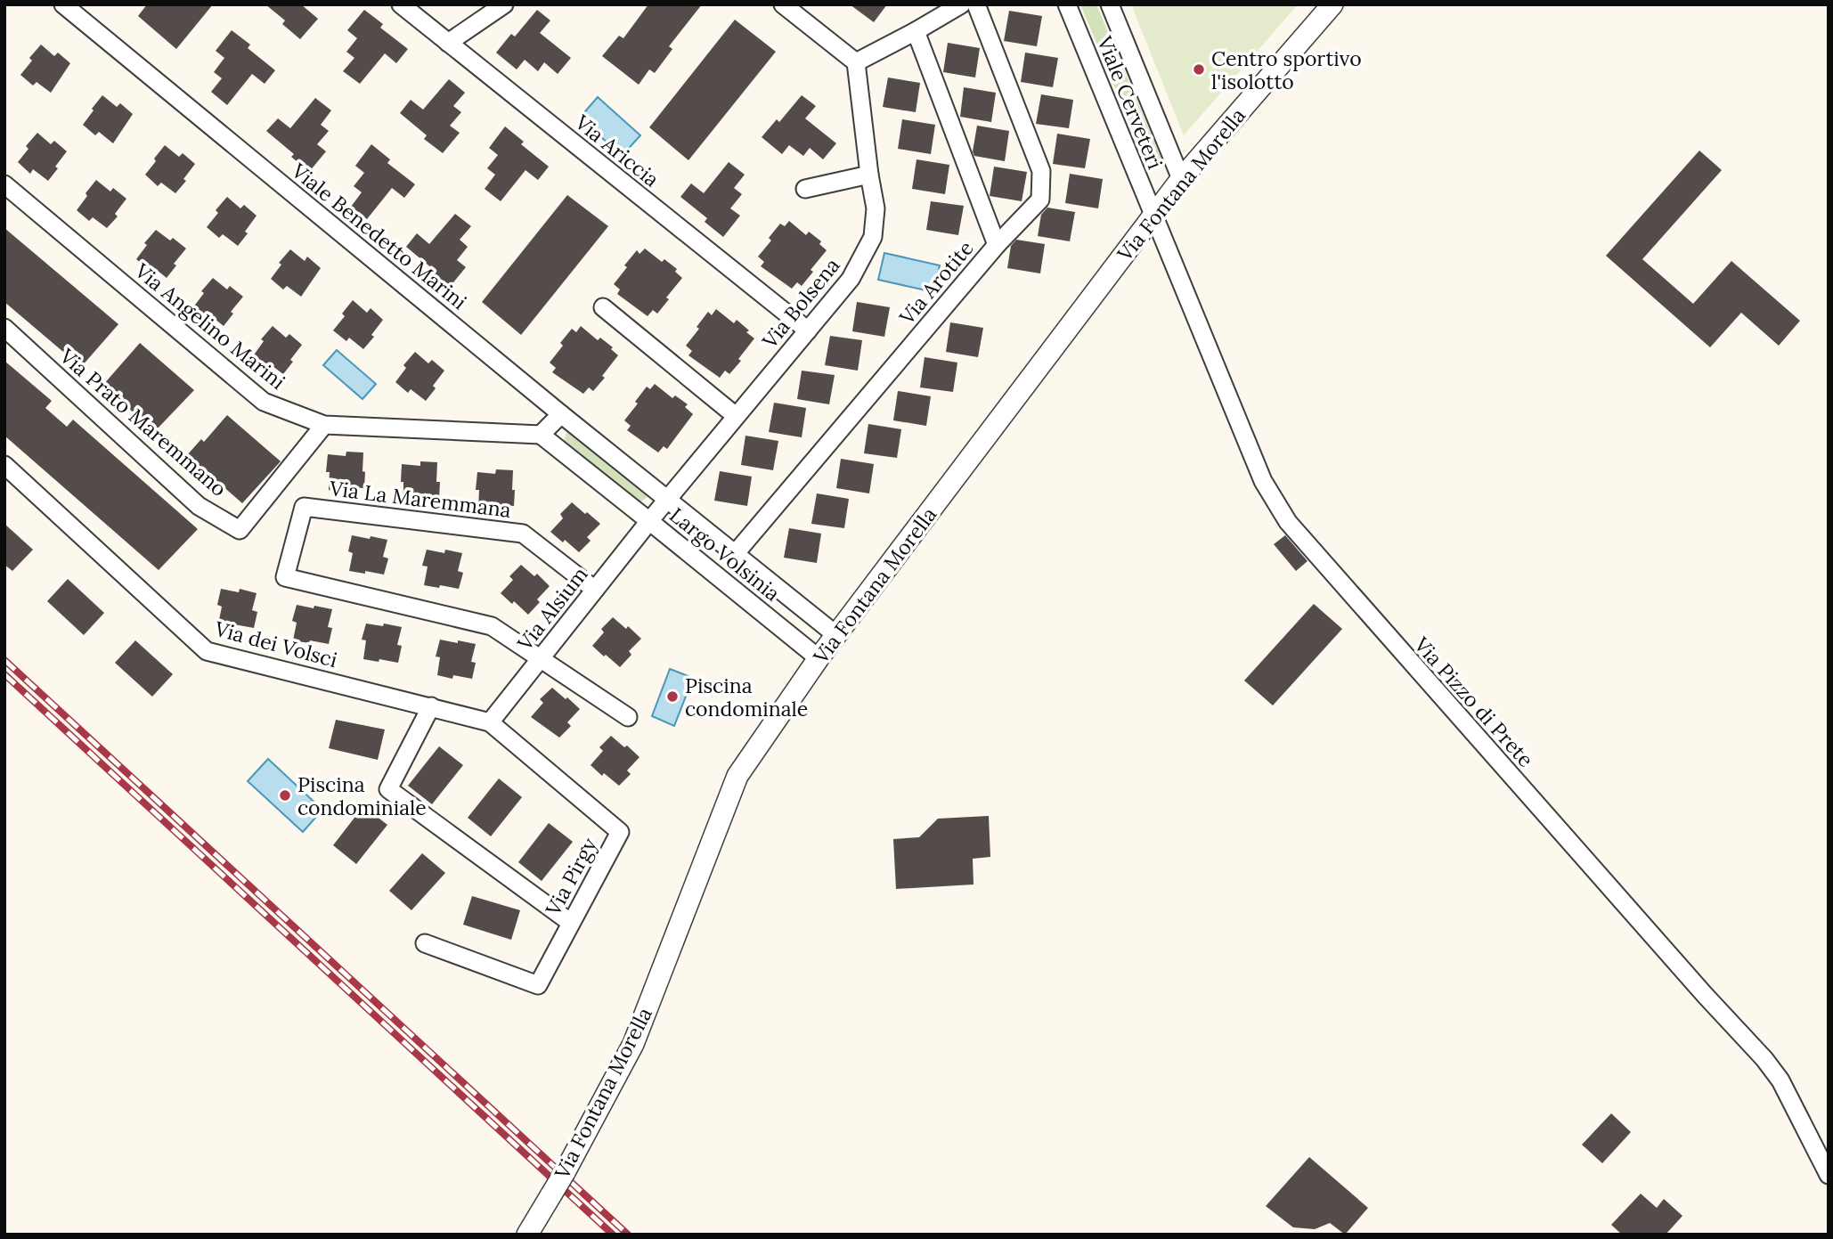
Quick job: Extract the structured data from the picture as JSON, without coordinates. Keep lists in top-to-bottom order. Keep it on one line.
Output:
{"streets":{"street":["Viale Cerveteri","Via Ariccia","Via Fontana Morella","Viale Benedetto Marini","Via Arotite","Via Bolsena","Via Angelino Marini","Via Prato Maremmano","Via La Maremmana","Largo Volsinia","Via Alsium","Via dei Volsci","Via Pizzo di Prete","Via Pirgy"]},"crossings":[["Viale Cerveteri","Via Fontana Morella"],["Viale Cerveteri","Via Pizzo di Prete"],["Via Ariccia","Via Bolsena"],["Via Fontana Morella","Largo Volsinia"],["Via Fontana Morella","Via Pizzo di Prete"],["Viale Benedetto Marini","Via Bolsena"],["Viale Benedetto Marini","Largo Volsinia"],["Via Arotite","Largo Volsinia"],["Via Bolsena","Largo Volsinia"],["Via Angelino Marini","Via Prato Maremmano"],["Via La Maremmana","Via Alsium"],["Largo Volsinia","Via Alsium"],["Via Alsium","Via dei Volsci"],["Via Alsium","Via Pirgy"],["Via dei Volsci","Via Pirgy"]],"places":["Centro sportivo l'isolotto","Piscina condominale","Piscina condominiale"]}
